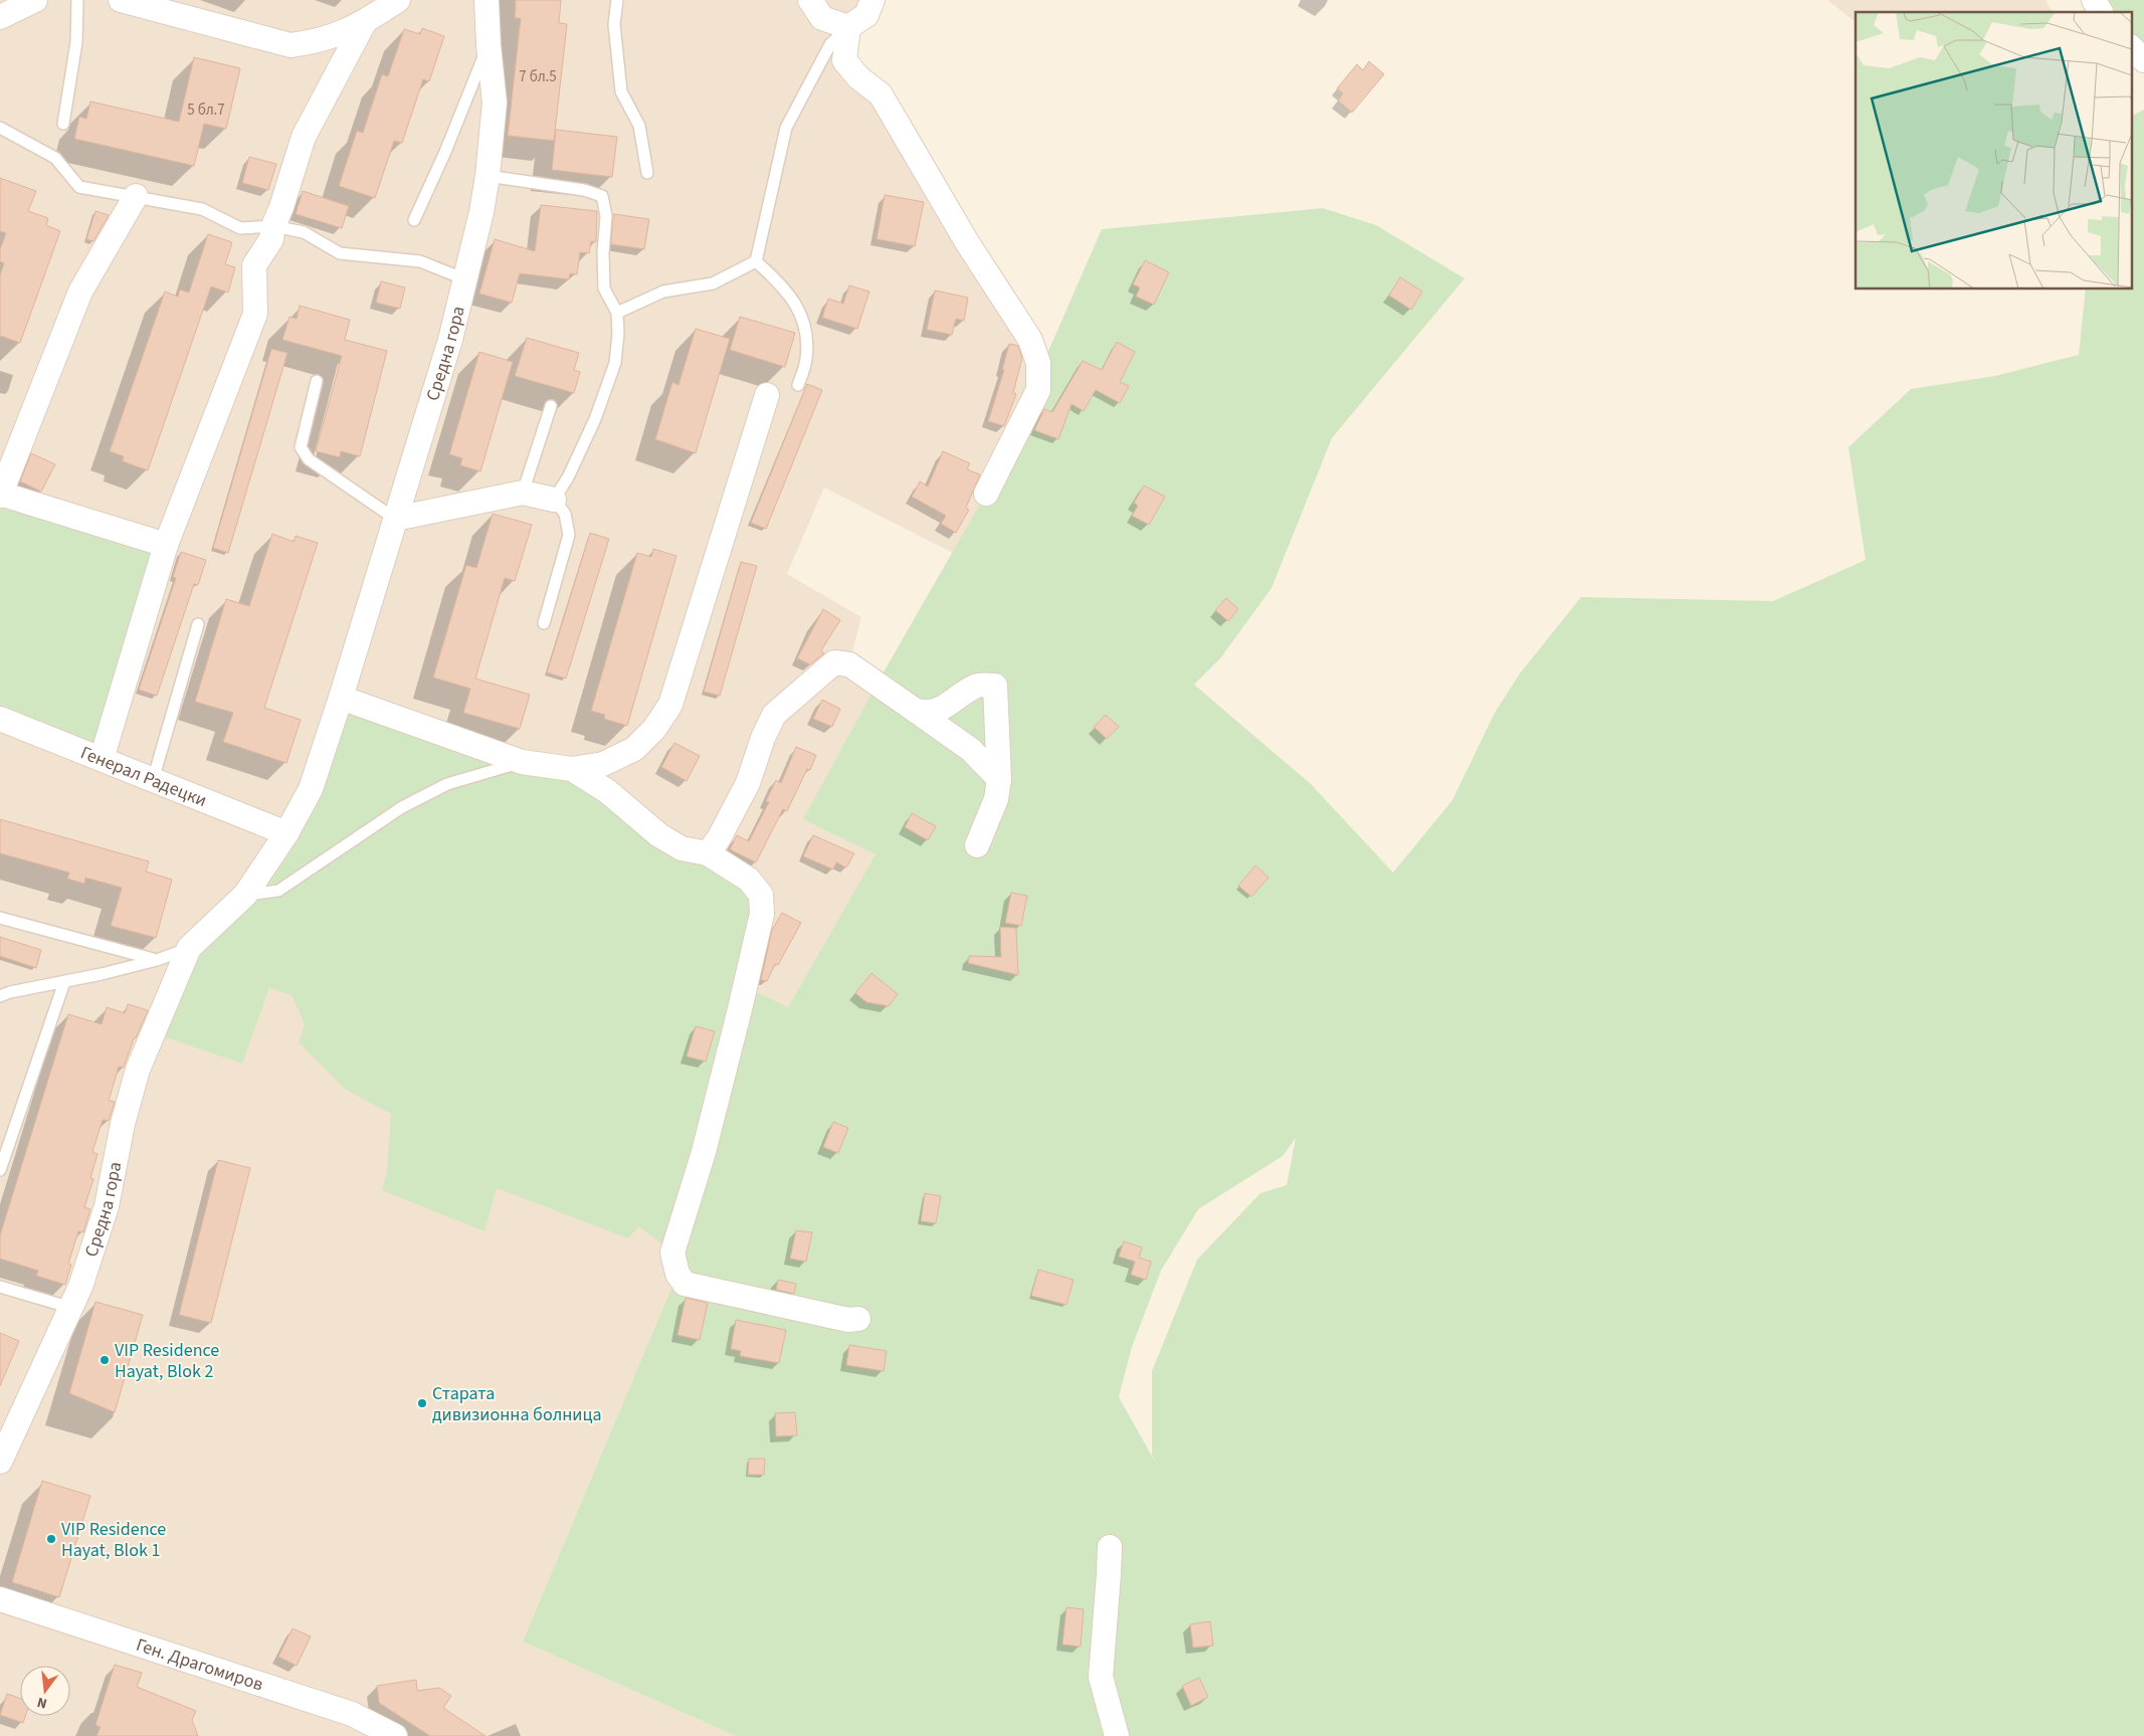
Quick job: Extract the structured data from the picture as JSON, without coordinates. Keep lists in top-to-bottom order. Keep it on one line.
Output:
{"streets":{"street":["Средна гора","Генерал Радецки","Ген. Драгомиров"]},"crossings":[["Средна гора","Генерал Радецки"]],"places":["VIP Residence Hayat, Blok 2","Старата дивизионна болница","VIP Residence Hayat, Blok 1"],"house_numbers":["7 бл.5","5 бл.7"],"north":"bottom"}
